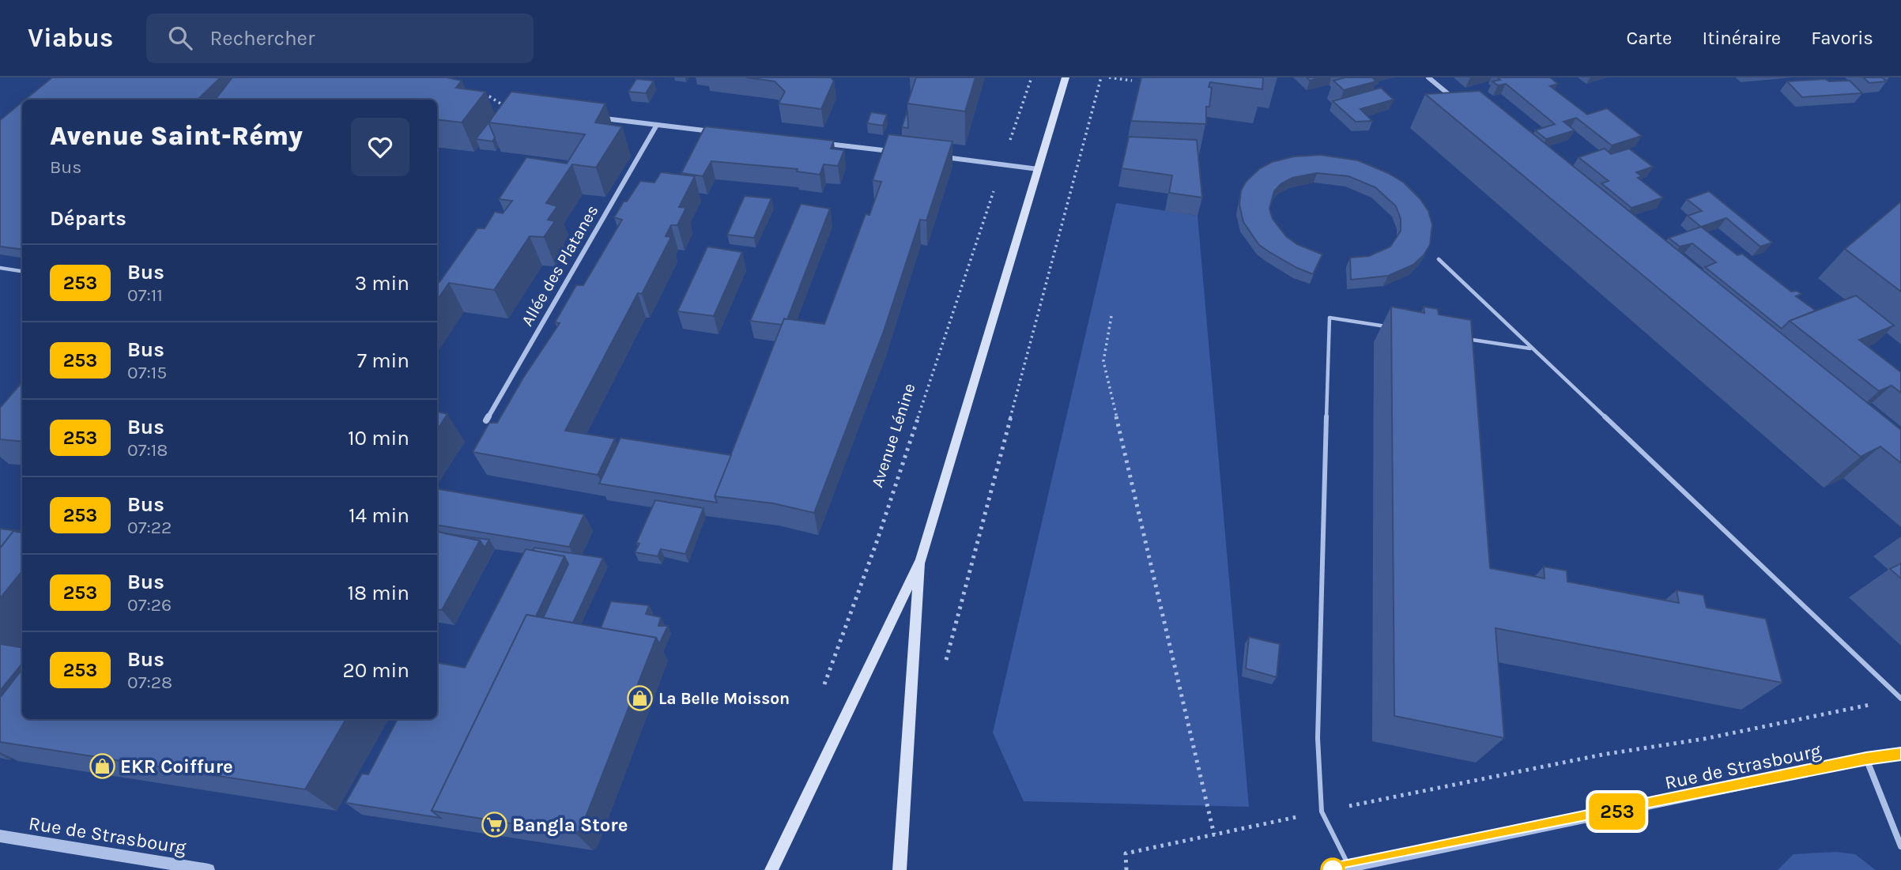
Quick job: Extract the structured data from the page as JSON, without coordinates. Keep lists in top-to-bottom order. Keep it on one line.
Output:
{"streets":{"street":["Allée des Platanes","Rue de Strasbourg"],"path":["Avenue Lénine"]},"places":{"shop":["La Belle Moisson","EKR Coiffure"],"supermarket":["Bangla Store"]},"lines":["bus line 253"],"page":{"header":"Viabus","search":"Rechercher","nav":["Carte","Itinéraire","Favoris"],"on_map":"253","heading":[["Avenue Saint-Rémy","Bus"],"Départs"],"list":[{"mark":"253","name":"Bus","note":"07:11","value":"3 min"},{"mark":"253","name":"Bus","note":"07:15","value":"7 min"},{"mark":"253","name":"Bus","note":"07:18","value":"10 min"},{"mark":"253","name":"Bus","note":"07:22","value":"14 min"},{"mark":"253","name":"Bus","note":"07:26","value":"18 min"},{"mark":"253","name":"Bus","note":"07:28","value":"20 min"}]}}
